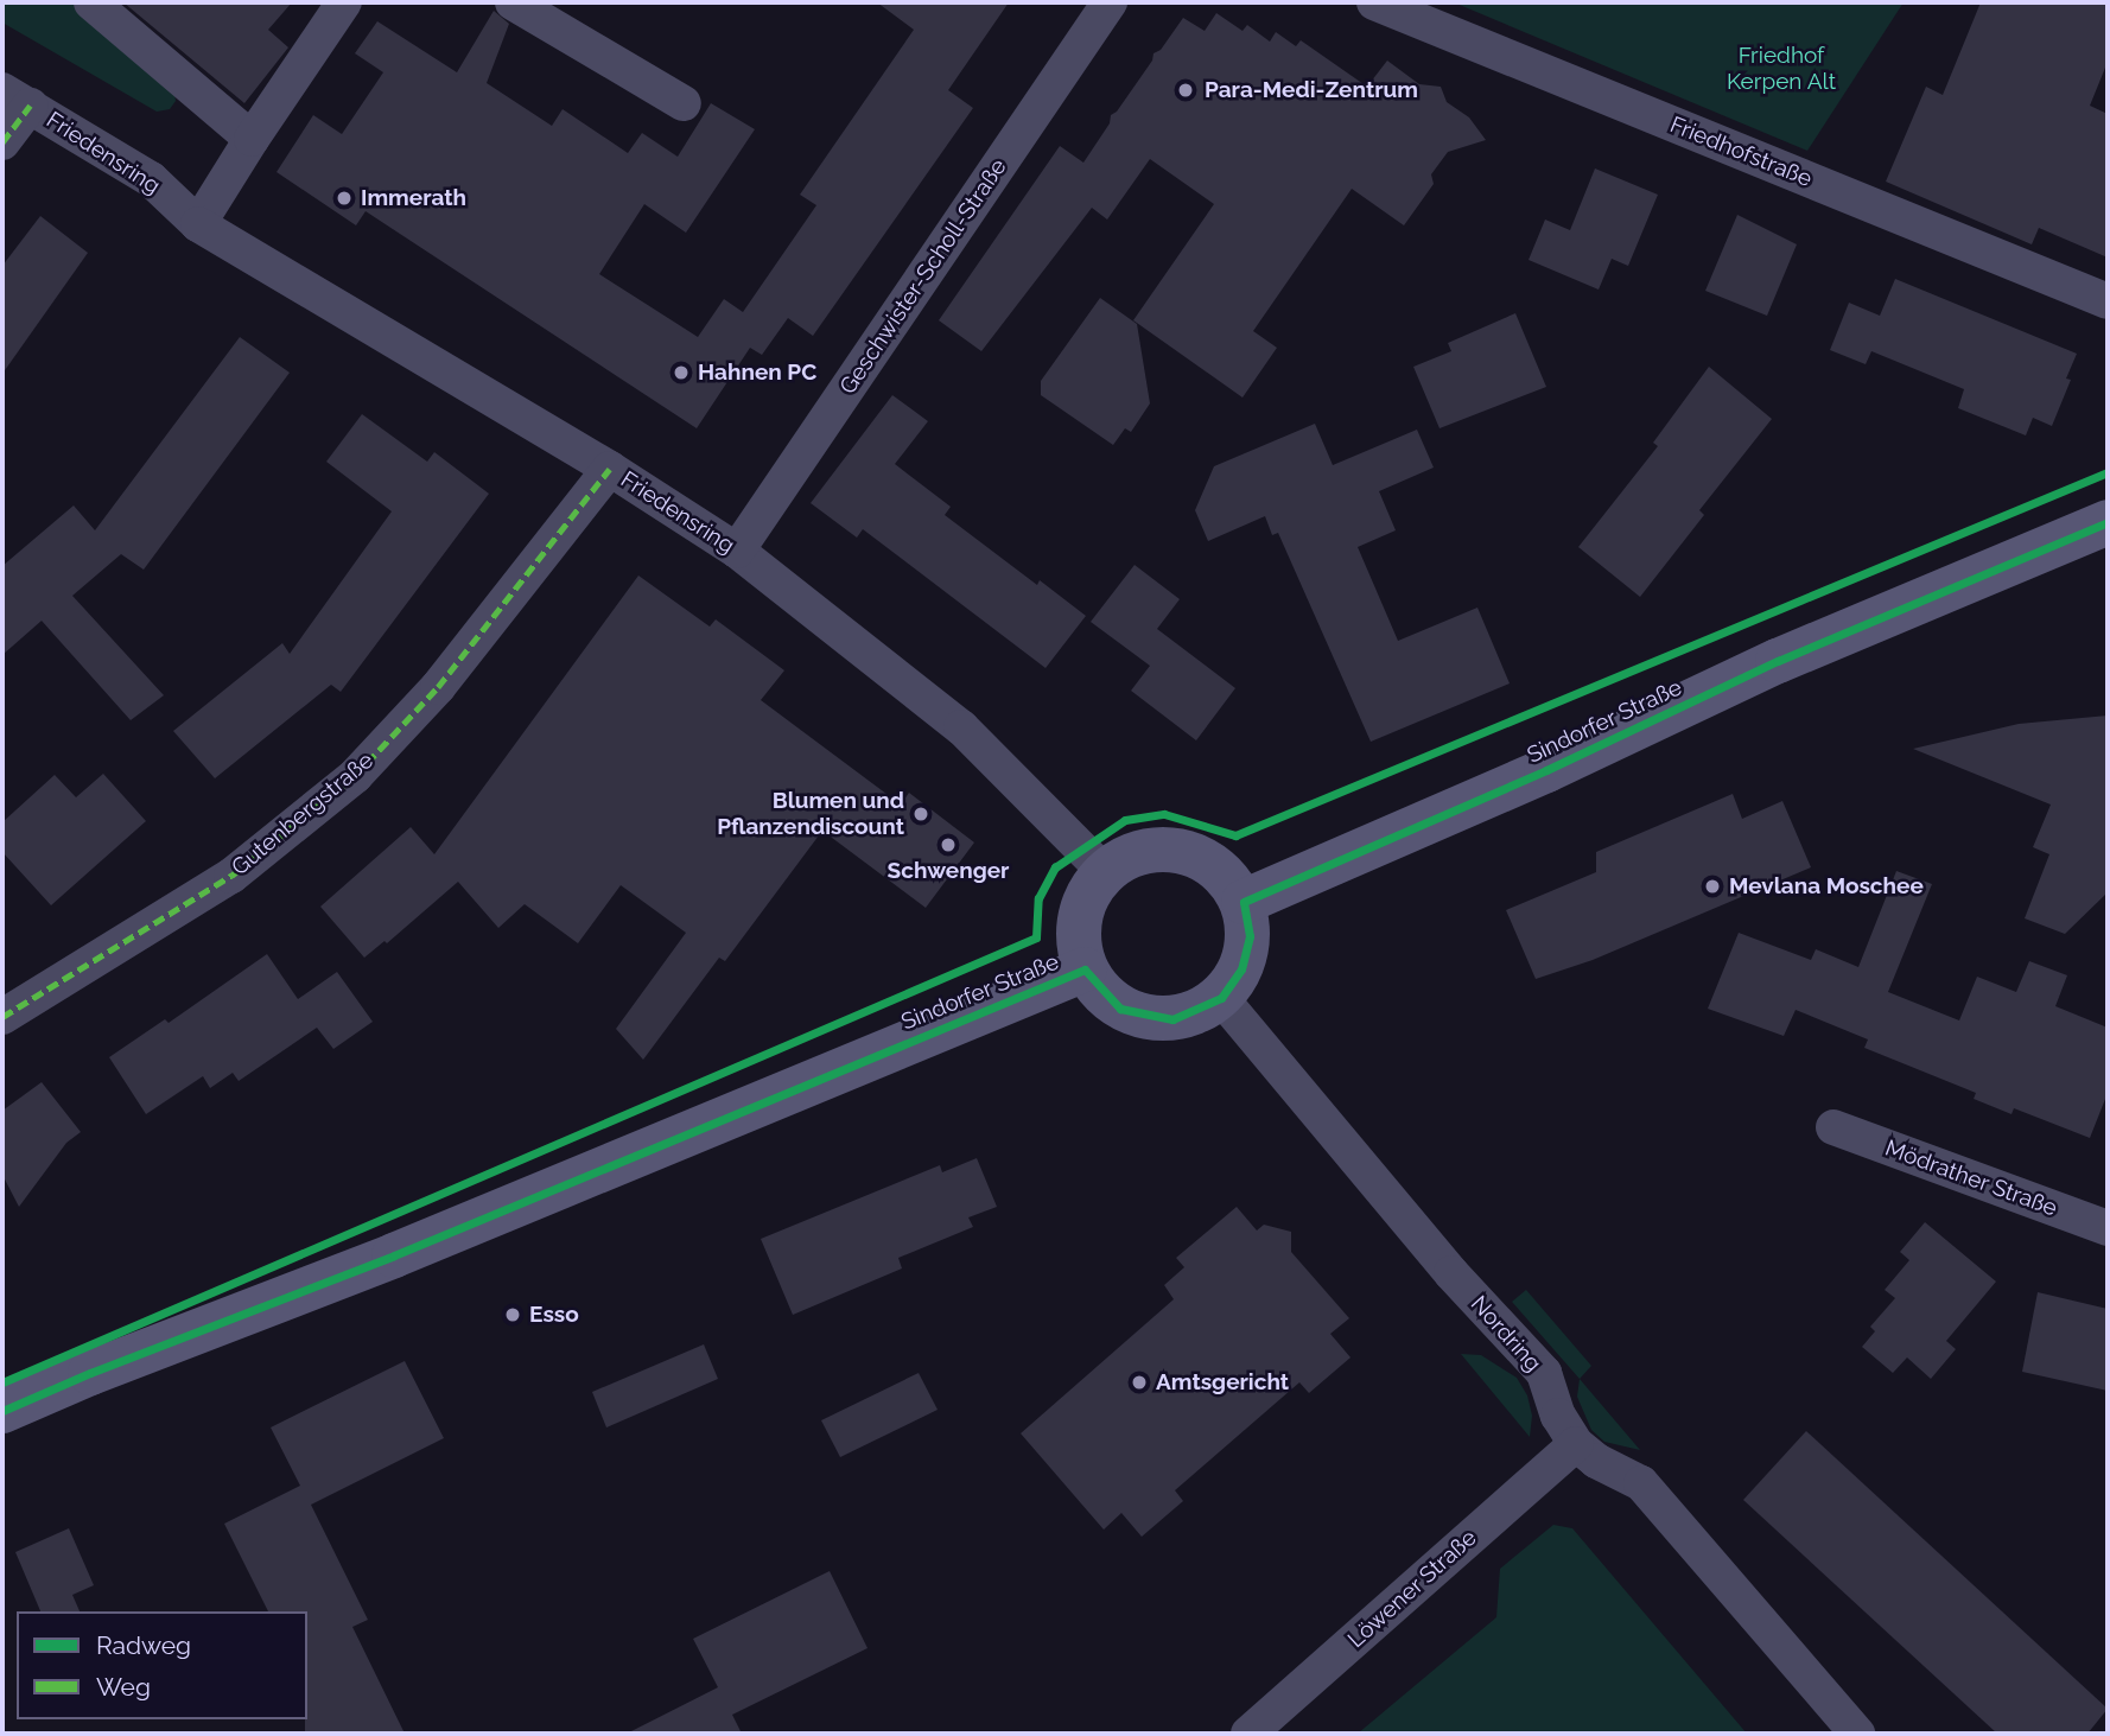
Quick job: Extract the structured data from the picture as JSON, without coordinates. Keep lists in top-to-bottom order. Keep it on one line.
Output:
{"streets":{"street":["Friedhofstraße","Friedensring","Geschwister-Scholl-Straße","Sindorfer Straße","Gutenbergstraße","Mödrather Straße","Nordring","Löwener Straße"]},"crossings":[["Friedensring","Geschwister-Scholl-Straße"],["Friedensring","Sindorfer Straße"],["Friedensring","Gutenbergstraße"],["Friedensring","Nordring"],["Sindorfer Straße","Nordring"],["Nordring","Löwener Straße"]],"parks":["Friedhof Kerpen Alt"],"places":["Para-Medi-Zentrum","Immerath","Hahnen PC","Blumen und Pflanzendiscount","Schwenger","Mevlana Moschee","Esso","Amtsgericht"],"legend":["Radweg","Weg"]}
